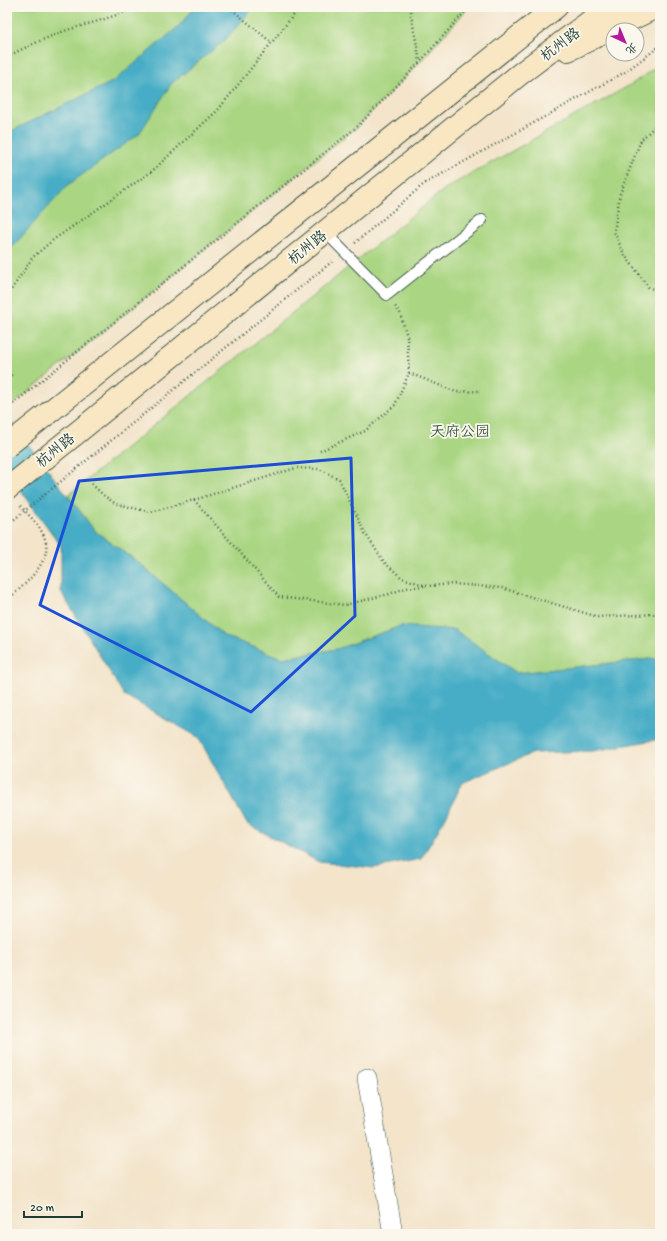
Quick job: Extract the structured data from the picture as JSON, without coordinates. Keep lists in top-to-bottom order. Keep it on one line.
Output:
{"streets":{"main road":["杭州路"]},"parks":["天府公园"],"scale_bar":"20 m","north":"bottom right"}
